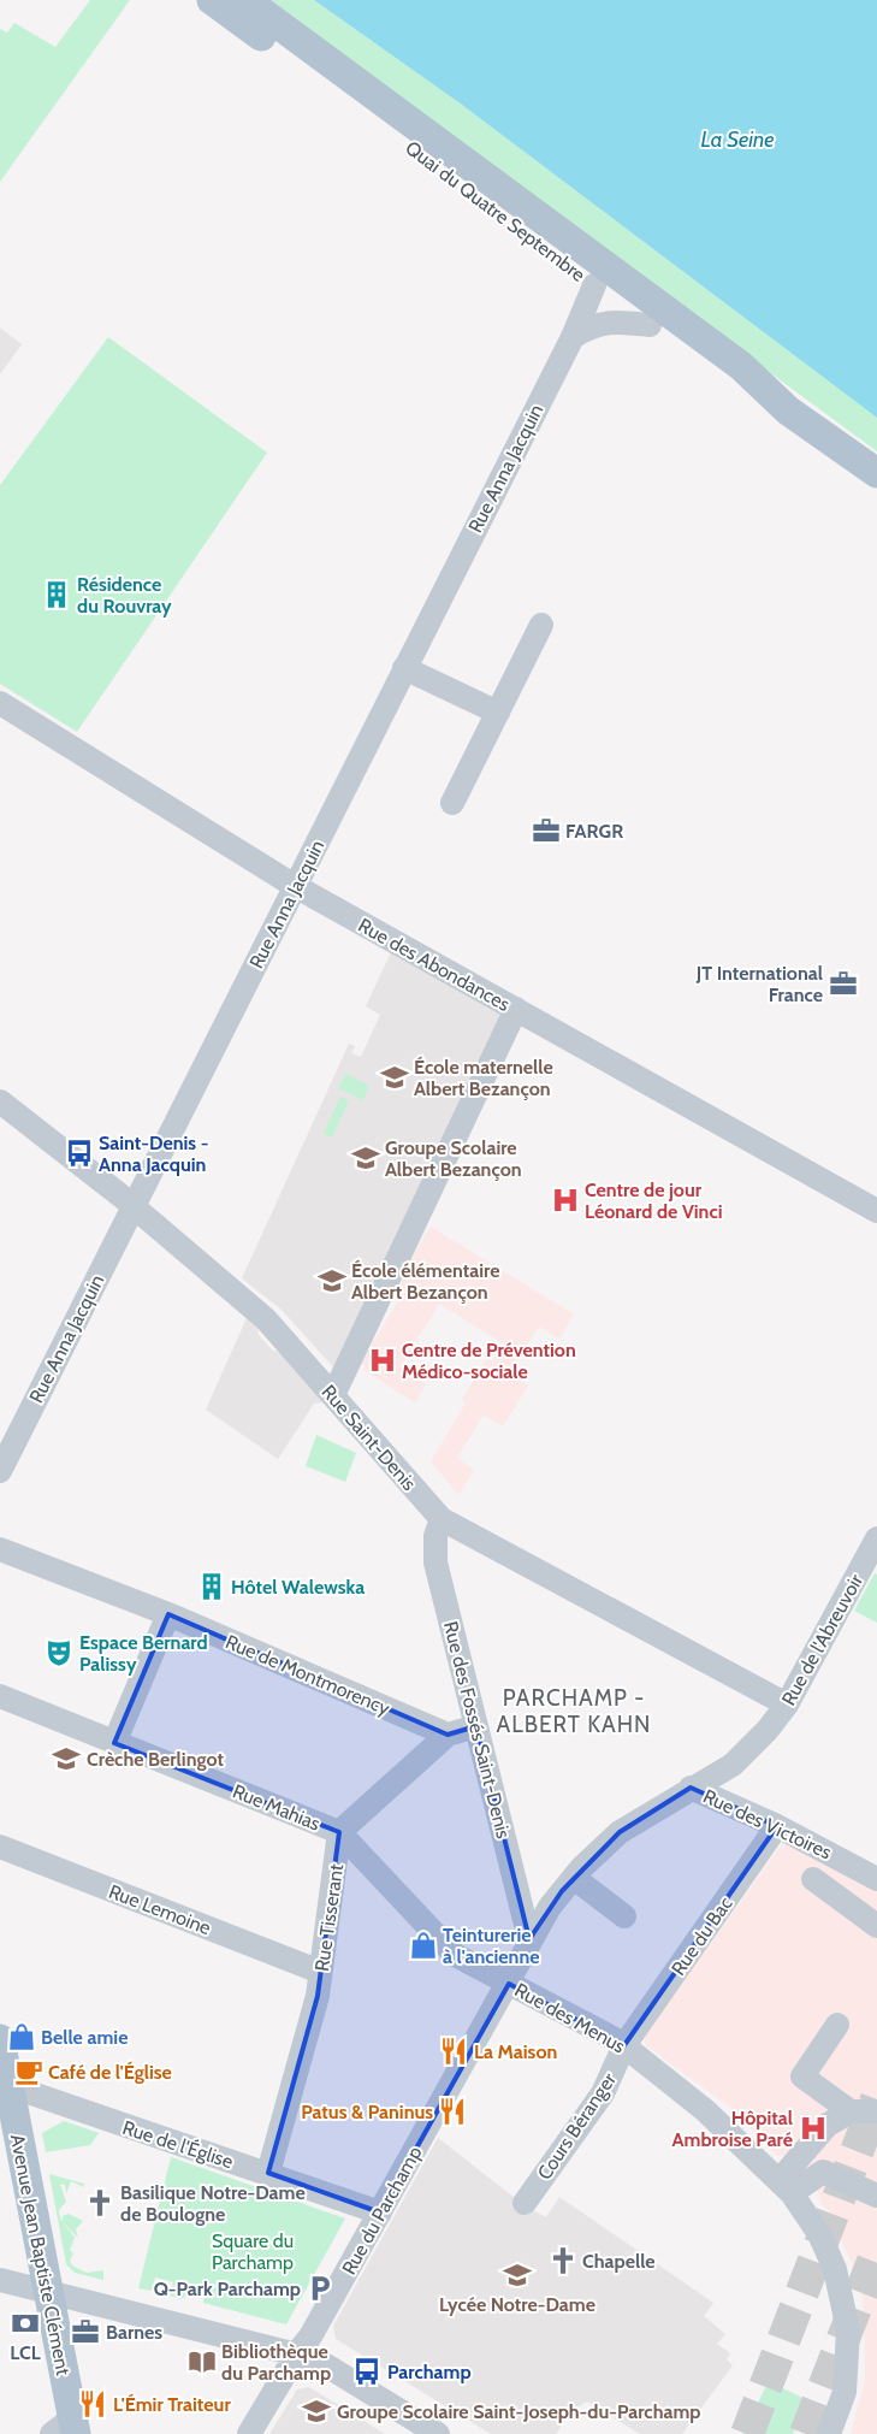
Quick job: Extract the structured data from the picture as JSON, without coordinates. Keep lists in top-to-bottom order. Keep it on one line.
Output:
{"streets":{"main road":["Quai du Quatre Septembre","Avenue Jean Baptiste Clément"],"street":["Rue Anna Jacquin","Rue des Abondances","Rue Saint-Denis","Rue de l'Abreuvoir","Rue de Montmorency","Rue des Fossés Saint-Denis","Rue Mahias","Rue des Victoires","Rue Lemoine","Rue Tisserant","Rue du Bac","Rue des Menus","Cours Béranger","Rue de l'Église","Rue du Parchamp"]},"crossings":[["Quai du Quatre Septembre","Rue Anna Jacquin"],["Rue Anna Jacquin","Rue des Abondances"],["Rue Anna Jacquin","Rue Saint-Denis"],["Rue Saint-Denis","Rue de l'Abreuvoir"],["Rue Saint-Denis","Rue des Fossés Saint-Denis"],["Rue de l'Abreuvoir","Rue des Fossés Saint-Denis"],["Rue de l'Abreuvoir","Rue Mahias"],["Rue de l'Abreuvoir","Rue des Victoires"],["Rue de l'Abreuvoir","Rue des Menus"],["Rue de l'Abreuvoir","Rue du Parchamp"],["Rue Mahias","Rue Tisserant"],["Rue Mahias","Rue des Menus"],["Rue Mahias","Rue du Parchamp"],["Rue des Victoires","Rue du Bac"],["Rue Lemoine","Rue Tisserant"],["Rue Tisserant","Rue de l'Église"],["Rue du Bac","Rue des Menus"],["Rue du Bac","Cours Béranger"],["Rue des Menus","Cours Béranger"],["Rue des Menus","Rue du Parchamp"],["Rue de l'Église","Rue du Parchamp"],["Rue de l'Église","Avenue Jean Baptiste Clément"]],"districts":["PARCHAMP - ALBERT KAHN"],"water":["La Seine"],"parks":["Square du Parchamp"],"places":{"building":["Résidence du Rouvray","Hôtel Walewska"],"office":["FARGR","JT International France","Barnes"],"school or university":["École maternelle Albert Bezançon","Groupe Scolaire Albert Bezançon","École élémentaire Albert Bezançon","Crèche Berlingot","Lycée Notre-Dame","Groupe Scolaire Saint-Joseph-du-Parchamp"],"bus stop":["Saint-Denis - Anna Jacquin","Parchamp"],"hospital":["Centre de jour Léonard de Vinci","Centre de Prévention Médico-sociale","Hôpital Ambroise Paré"],"theatre":["Espace Bernard Palissy"],"shop":["Teinturerie à l'ancienne","Belle amie"],"restaurant":["La Maison","Patus & Paninus","L'Émir Traiteur"],"cafe":["Café de l'Église"],"church":["Basilique Notre-Dame de Boulogne","Chapelle"],"parking":["Q-Park Parchamp"],"bank":["LCL"],"library":["Bibliothèque du Parchamp"]}}
